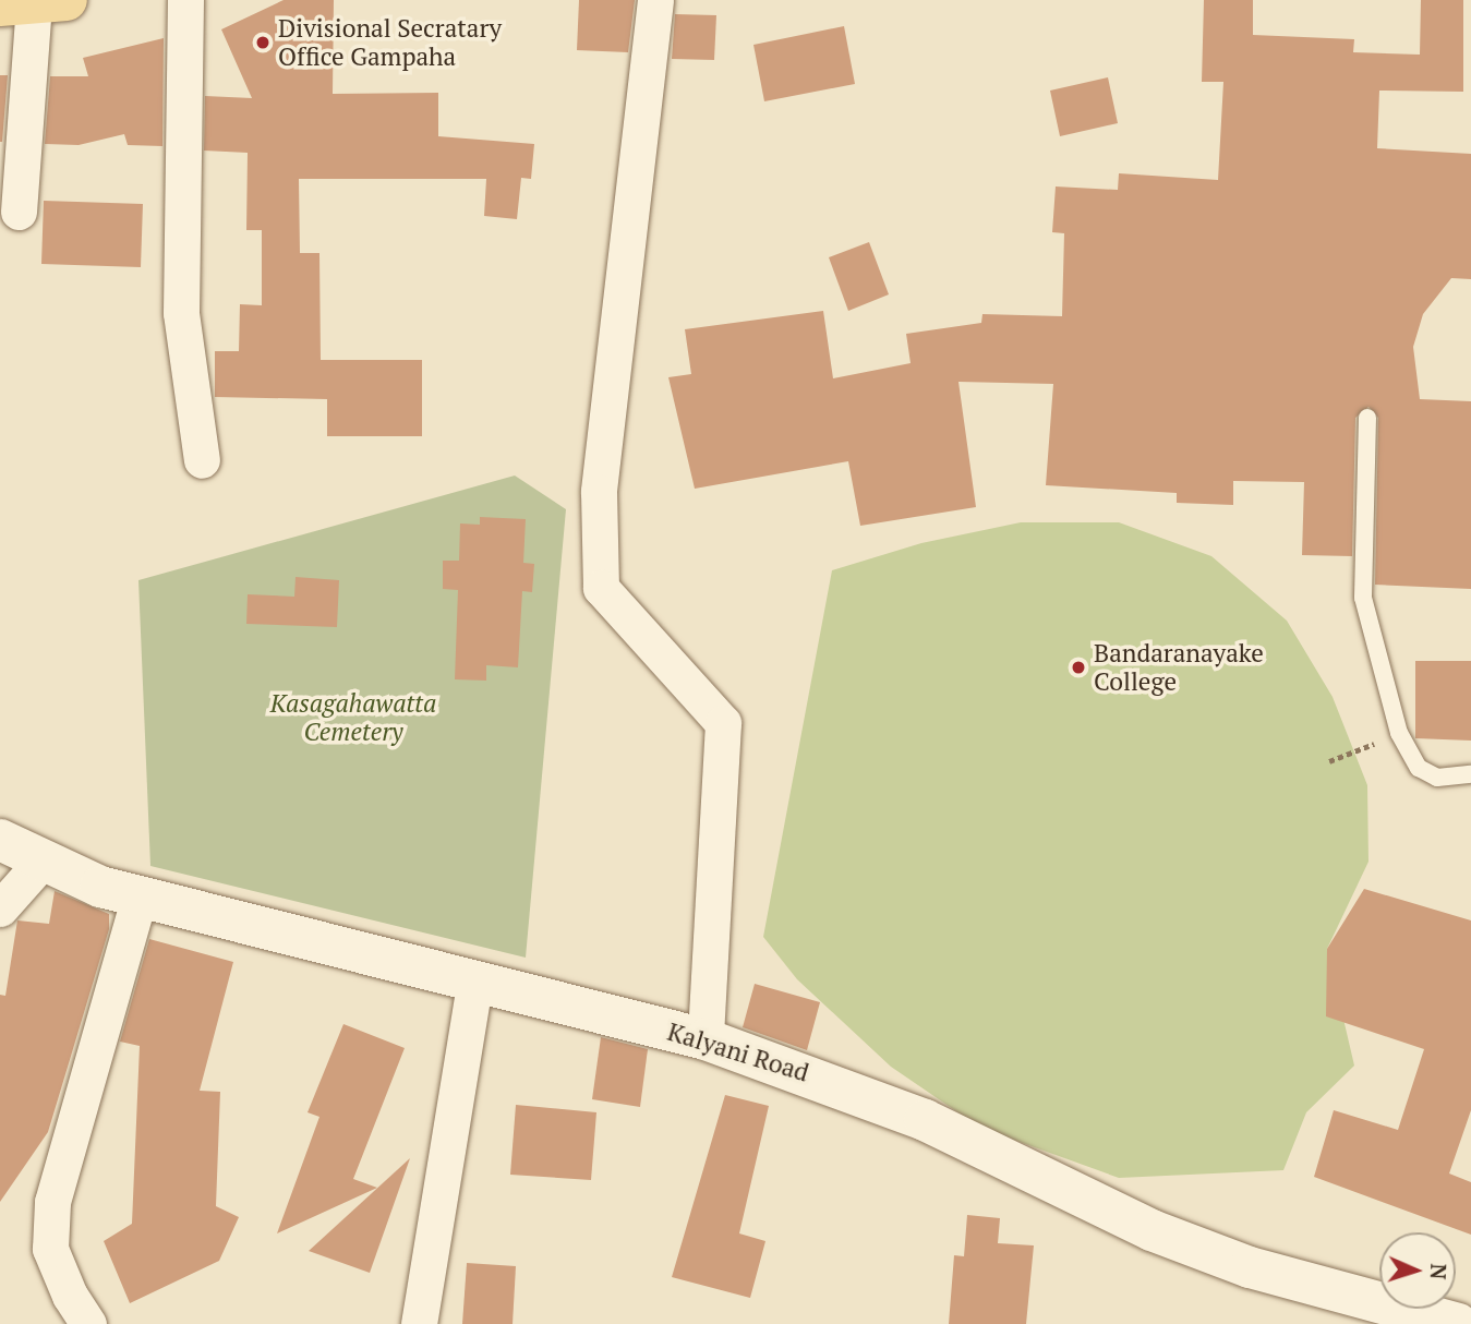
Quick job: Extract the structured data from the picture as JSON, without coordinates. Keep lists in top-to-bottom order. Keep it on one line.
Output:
{"streets":{"street":["Kalyani Road"]},"parks":["Kasagahawatta Cemetery"],"places":["Divisional Secratary Office Gampaha","Bandaranayake College"],"north":"right"}
